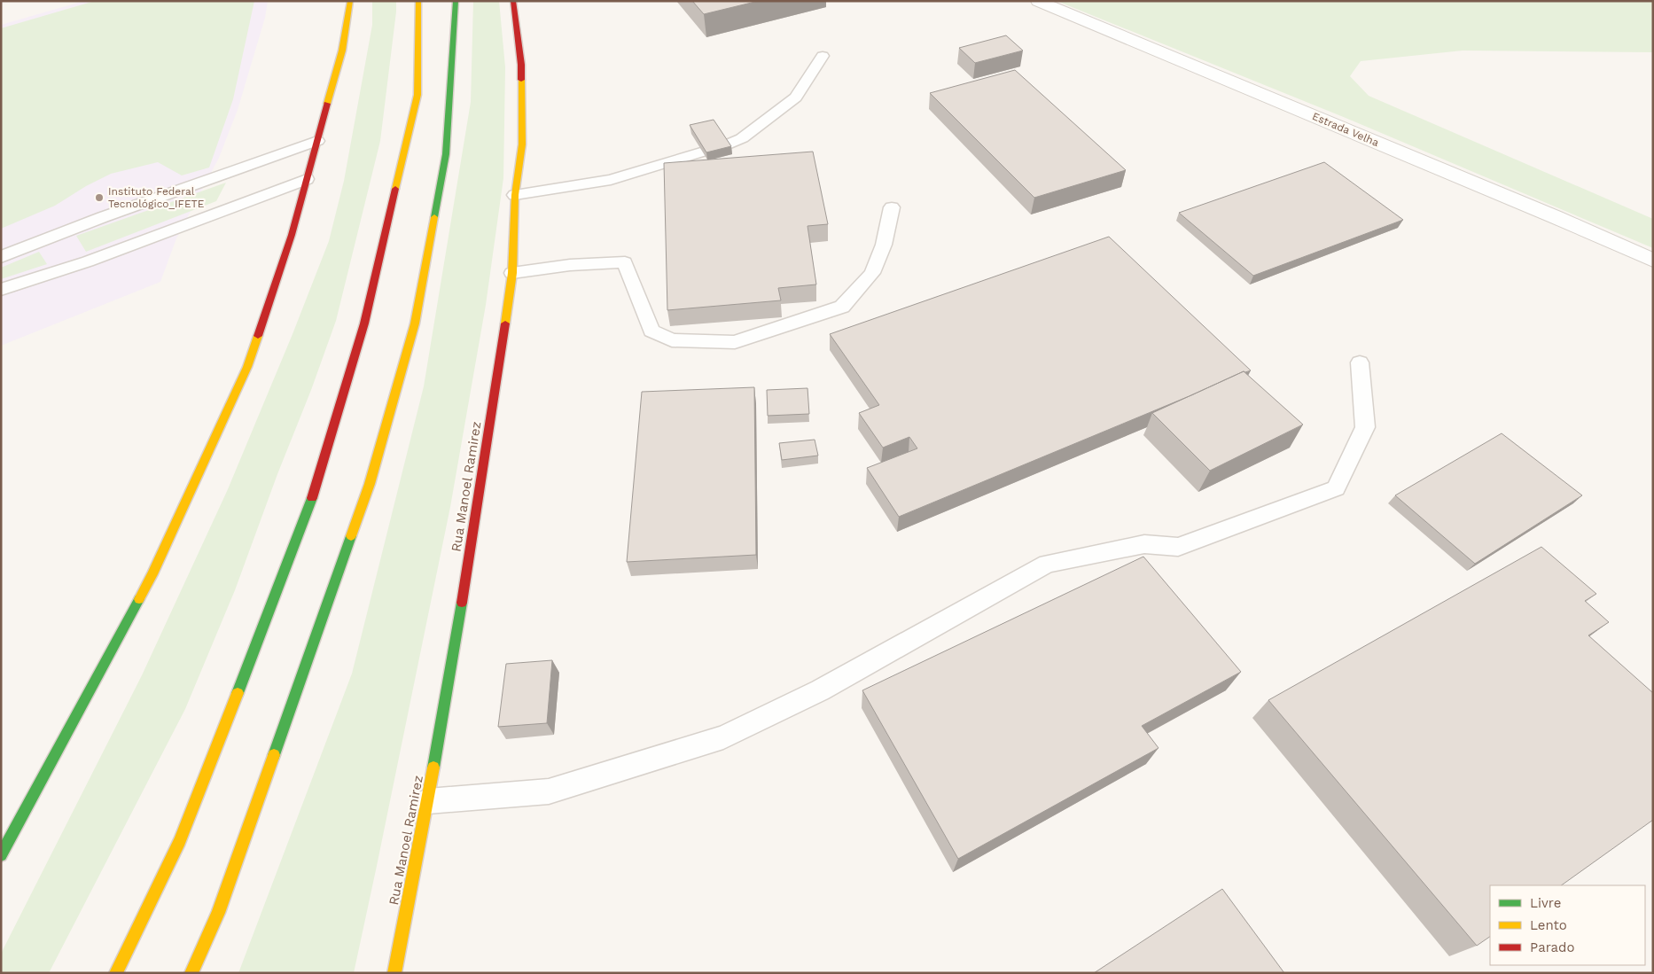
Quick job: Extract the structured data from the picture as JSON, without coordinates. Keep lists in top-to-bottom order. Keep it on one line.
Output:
{"streets":{"main road":["Rua Manoel Ramirez"],"street":["Estrada Velha"]},"places":["Instituto Federal Tecnológico_IFETE"],"legend":["Livre","Lento","Parado"]}
